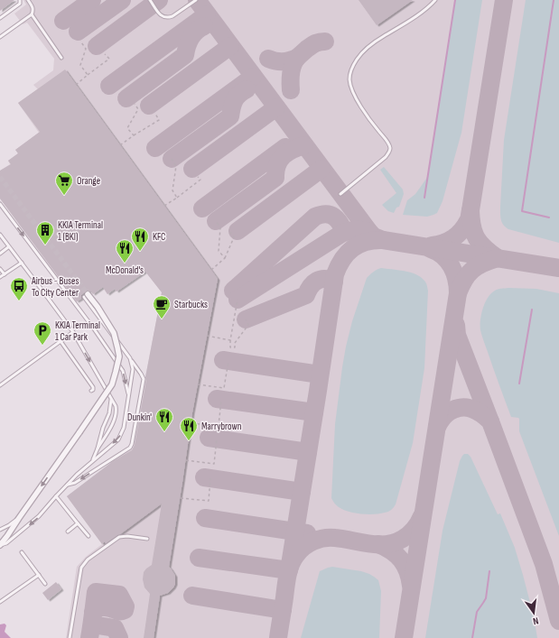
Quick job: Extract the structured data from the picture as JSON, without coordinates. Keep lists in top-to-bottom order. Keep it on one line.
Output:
{"places":{"supermarket":["Orange"],"building":["KKIA Terminal 1 (BKI)"],"restaurant":["KFC","McDonald's","Dunkin'","Marrybrown"],"bus stop":["Airbus - Buses To City Center"],"cafe":["Starbucks"],"parking":["KKIA Terminal 1 Car Park"]},"north":"bottom"}
